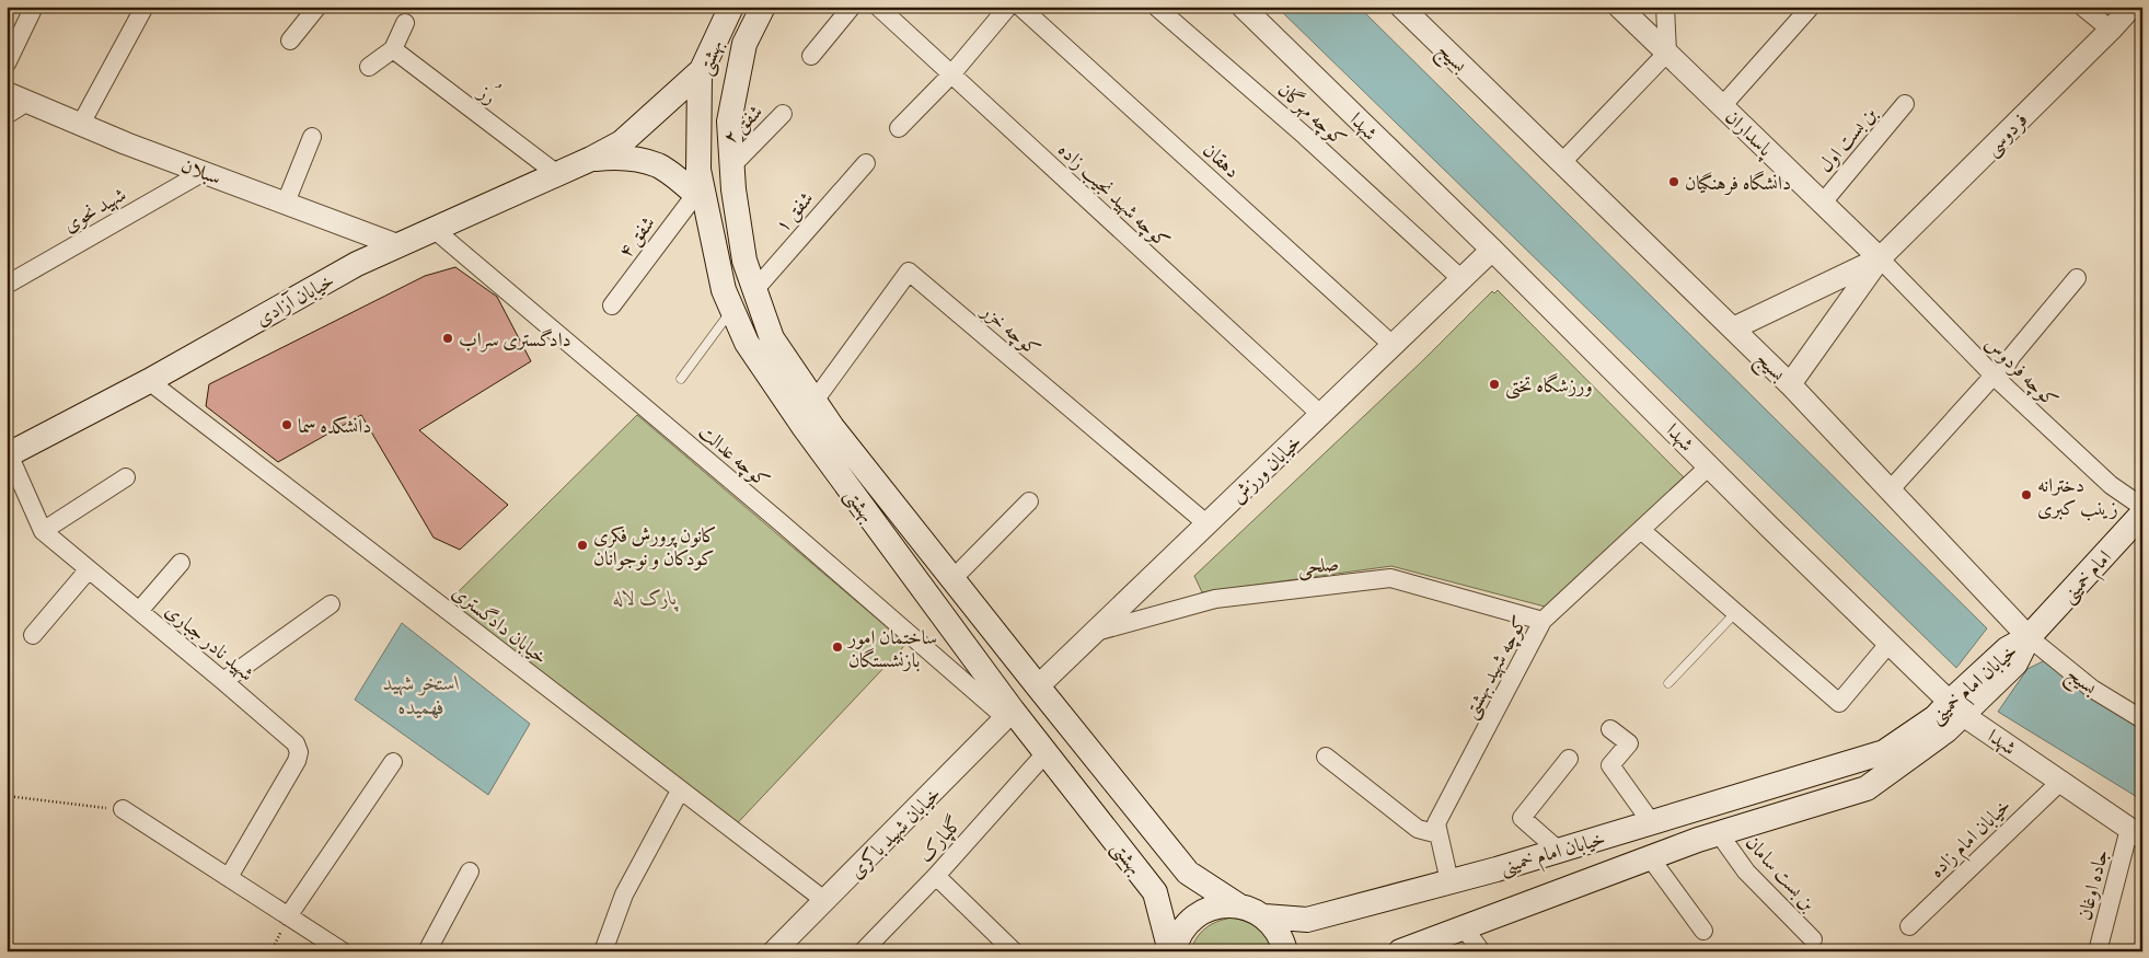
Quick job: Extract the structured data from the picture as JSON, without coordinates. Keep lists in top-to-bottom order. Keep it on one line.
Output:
{"streets":{"main road":["بهشتی","خیابان آزادی","امام خمینی","خیابان امام خمینی"],"street":["بسیج","رُز","کوچه مهرگان","شفق ۲","شهدا","پاسداران","فردوسی","بن بست اول","دهقان","سبلان","کوچه شهید نجیب زاده","شهید نحوی","شفق ۱","شفق ۴","کوچه خزر","کوچه فردوس","کوچه عدالت","خیابان ورزش","صلحی","خیابان دادگستری","شهید نادر جباری","کوچه شهید بهشتی","خیابان شهید باکری","خیابان امام زاده","گلپارک","بن بست سامان","جاده اوغان"]},"crossings":[["بهشتی","شفق ۲"],["بهشتی","شفق ۱"],["بهشتی","شفق ۴"],["بهشتی","خیابان آزادی"],["بهشتی","کوچه خزر"],["بهشتی","کوچه عدالت"],["بهشتی","خیابان ورزش"],["بهشتی","خیابان امام خمینی"],["بهشتی","خیابان شهید باکری"],["بهشتی","گلپارک"],["بسیج","امام خمینی"],["بسیج","خیابان امام خمینی"],["رُز","خیابان آزادی"],["کوچه مهرگان","خیابان ورزش"],["شهدا","خیابان ورزش"],["شهدا","کوچه شهید بهشتی"],["شهدا","خیابان امام خمینی"],["شهدا","خیابان امام زاده"],["شهدا","جاده اوغان"],["پاسداران","فردوسی"],["پاسداران","بن بست اول"],["پاسداران","کوچه فردوس"],["فردوسی","کوچه فردوس"],["دهقان","خیابان ورزش"],["سبلان","شهید نحوی"],["سبلان","خیابان آزادی"],["کوچه شهید نجیب زاده","خیابان ورزش"],["خیابان آزادی","کوچه عدالت"],["خیابان آزادی","خیابان دادگستری"],["خیابان آزادی","شهید نادر جباری"],["کوچه خزر","خیابان ورزش"],["کوچه عدالت","خیابان شهید باکری"],["خیابان ورزش","صلحی"],["صلحی","کوچه شهید بهشتی"],["امام خمینی","خیابان امام خمینی"],["خیابان دادگستری","خیابان شهید باکری"],["کوچه شهید بهشتی","خیابان امام خمینی"],["خیابان امام خمینی","بن بست سامان"]],"water":["استخر شهید فهمیده"],"parks":["پارک لاله"],"places":["دانشگاه فرهنگیان","دادگستری سراب","ورزشگاه تختی","دانشکده سما","دخترانه زینب کبری","کانون پرورش فکری کودکان و نوجوانان","ساختمان امور بازنشستگان"]}
